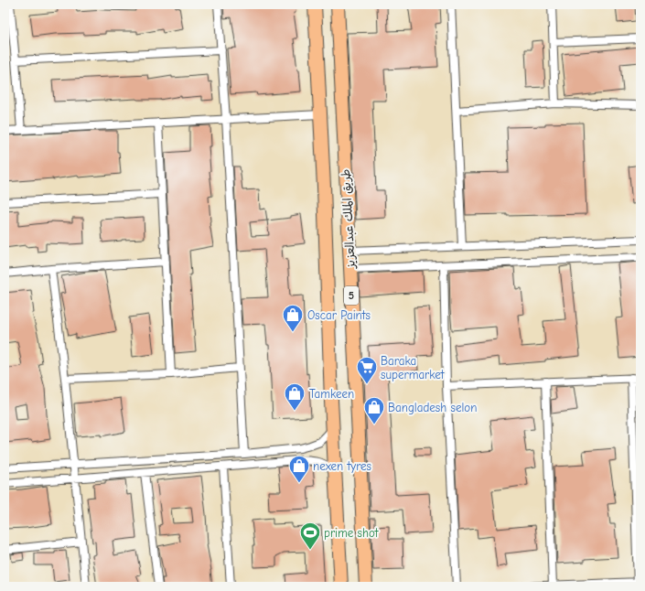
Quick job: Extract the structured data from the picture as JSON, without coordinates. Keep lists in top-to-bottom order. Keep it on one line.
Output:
{"streets":{"highway":["طريق الملك عبدالعزيز","5"]},"places":{"shop":["Oscar Paints","Tamkeen","Bangladesh selon","nexen tyres"],"supermarket":["Baraka supermarket"],"sports":["prime shot"]}}
